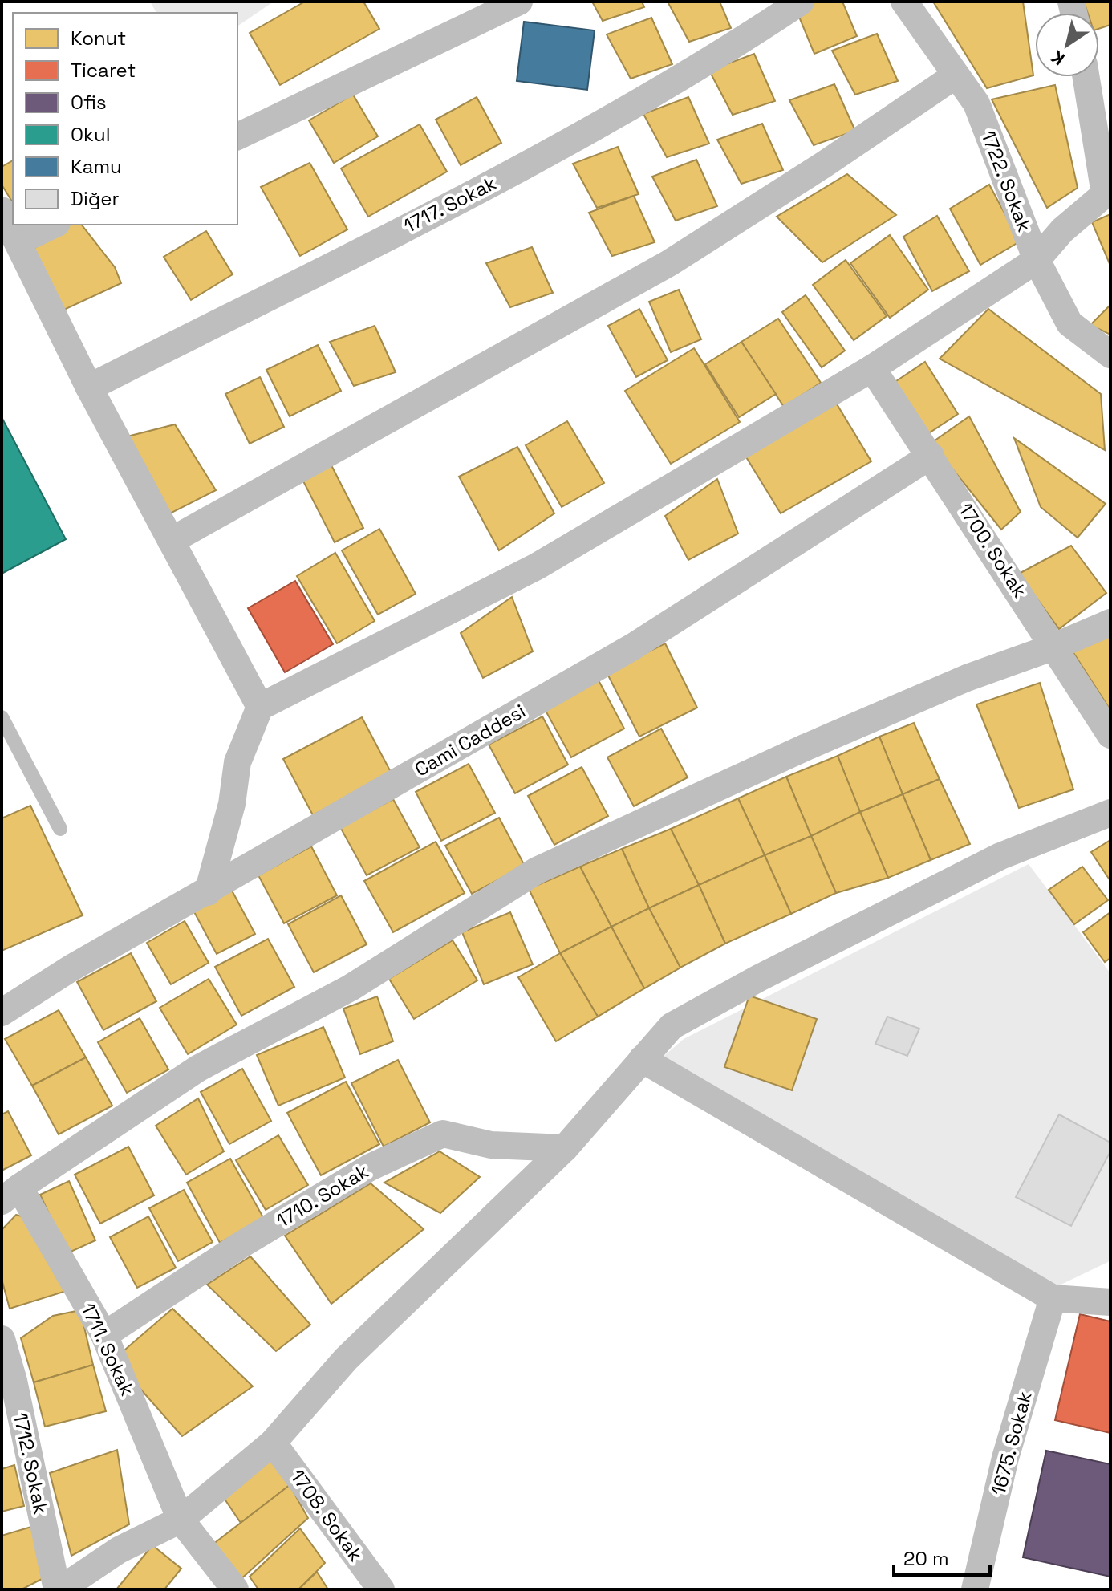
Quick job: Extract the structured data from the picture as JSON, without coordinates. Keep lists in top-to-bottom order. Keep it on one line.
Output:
{"streets":{"street":["1722. Sokak","1717. Sokak","1700. Sokak","Cami Caddesi","1710. Sokak","1711. Sokak","1675. Sokak","1712. Sokak","1708. Sokak"]},"crossings":[["1700. Sokak","Cami Caddesi"],["1710. Sokak","1711. Sokak"]],"legend":["Konut","Ticaret","Ofis","Okul","Kamu","Diğer"],"scale_bar":"20 m","north":"bottom left"}
